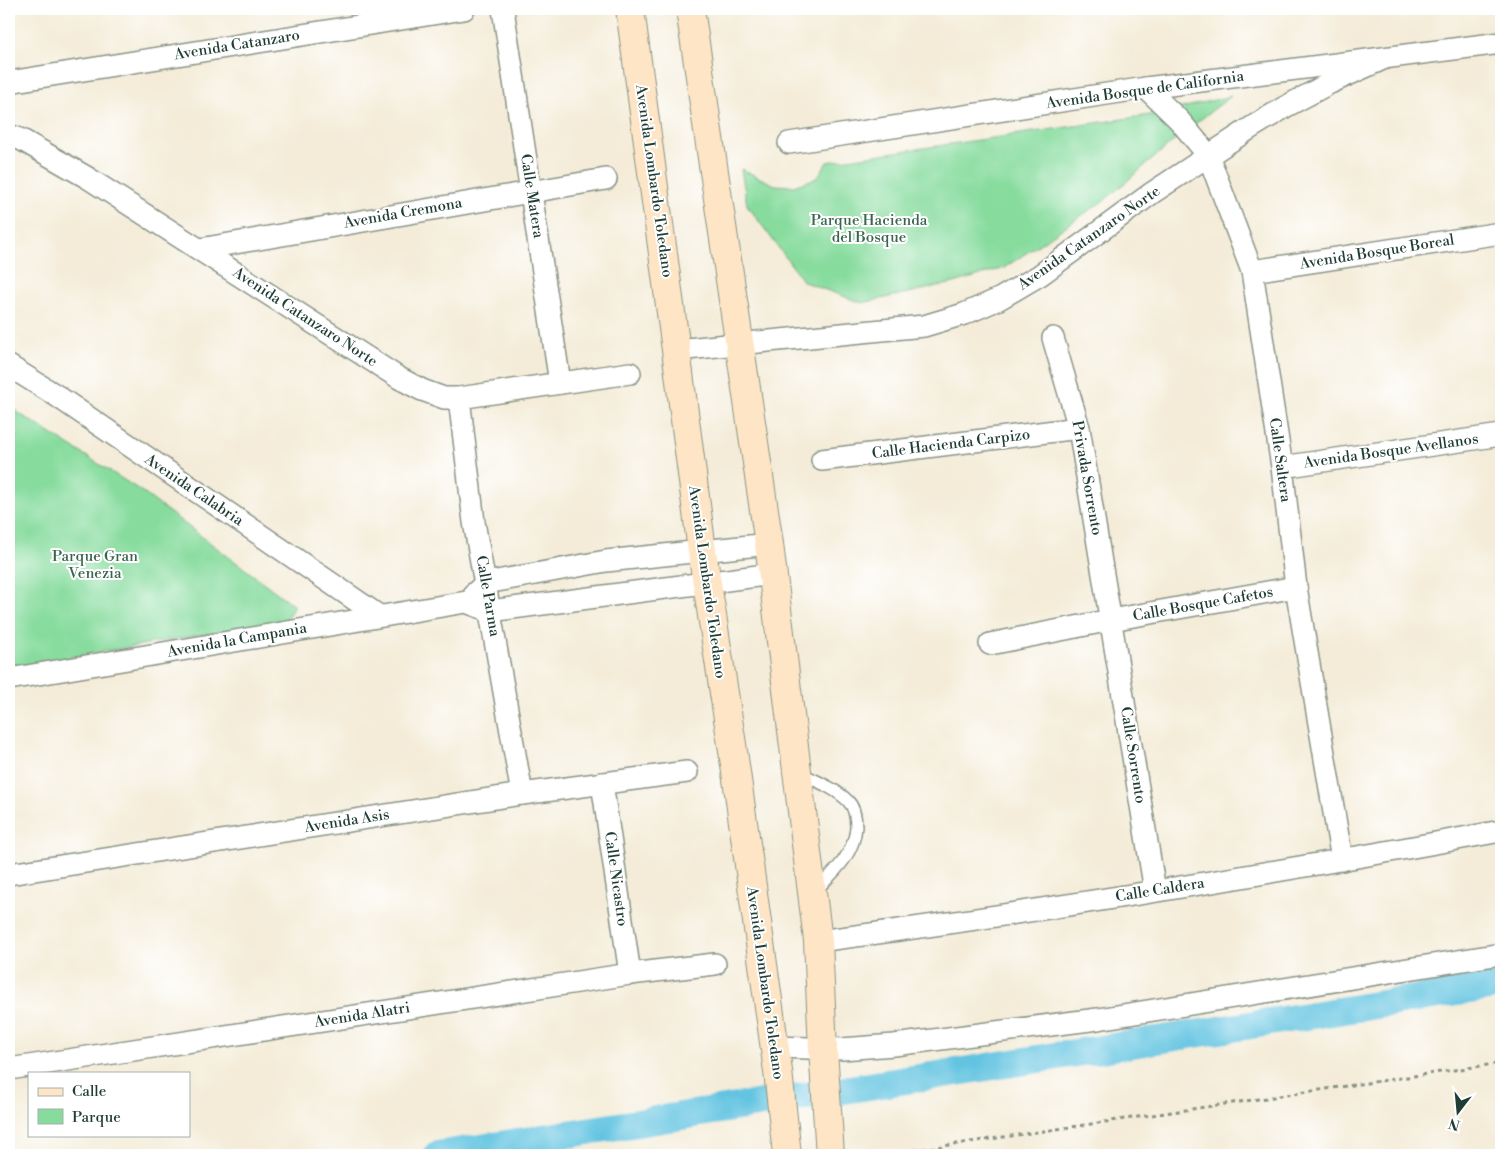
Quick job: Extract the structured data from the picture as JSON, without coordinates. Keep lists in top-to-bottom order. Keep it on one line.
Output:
{"streets":{"main road":["Avenida Lombardo Toledano"],"street":["Avenida Catanzaro","Avenida Bosque de California","Calle Matera","Avenida Cremona","Avenida Catanzaro Norte","Avenida Bosque Boreal","Calle Hacienda Carpizo","Avenida Bosque Avellanos","Calle Saltera","Privada Sorrento","Avenida Calabria","Calle Parma","Calle Bosque Cafetos","Avenida la Campania","Calle Sorrento","Avenida Asis","Calle Nicastro","Calle Caldera","Avenida Alatri"]},"crossings":[["Avenida Bosque de California","Avenida Catanzaro Norte"],["Avenida Bosque de California","Calle Saltera"],["Avenida Lombardo Toledano","Avenida Catanzaro Norte"],["Avenida Lombardo Toledano","Avenida la Campania"],["Calle Matera","Avenida Cremona"],["Calle Matera","Avenida Catanzaro Norte"],["Avenida Cremona","Avenida Catanzaro Norte"],["Avenida Catanzaro Norte","Calle Saltera"],["Avenida Catanzaro Norte","Calle Parma"],["Avenida Bosque Boreal","Calle Saltera"],["Calle Hacienda Carpizo","Privada Sorrento"],["Avenida Bosque Avellanos","Calle Saltera"],["Calle Saltera","Calle Bosque Cafetos"],["Calle Saltera","Calle Caldera"],["Privada Sorrento","Calle Bosque Cafetos"],["Privada Sorrento","Calle Sorrento"],["Avenida Calabria","Avenida la Campania"],["Calle Parma","Avenida la Campania"],["Calle Parma","Avenida Asis"],["Calle Bosque Cafetos","Calle Sorrento"],["Calle Sorrento","Calle Caldera"],["Avenida Asis","Calle Nicastro"],["Calle Nicastro","Avenida Alatri"]],"parks":["Parque Hacienda del Bosque","Parque Gran Venezia"],"legend":["Calle","Parque"],"north":"bottom"}
